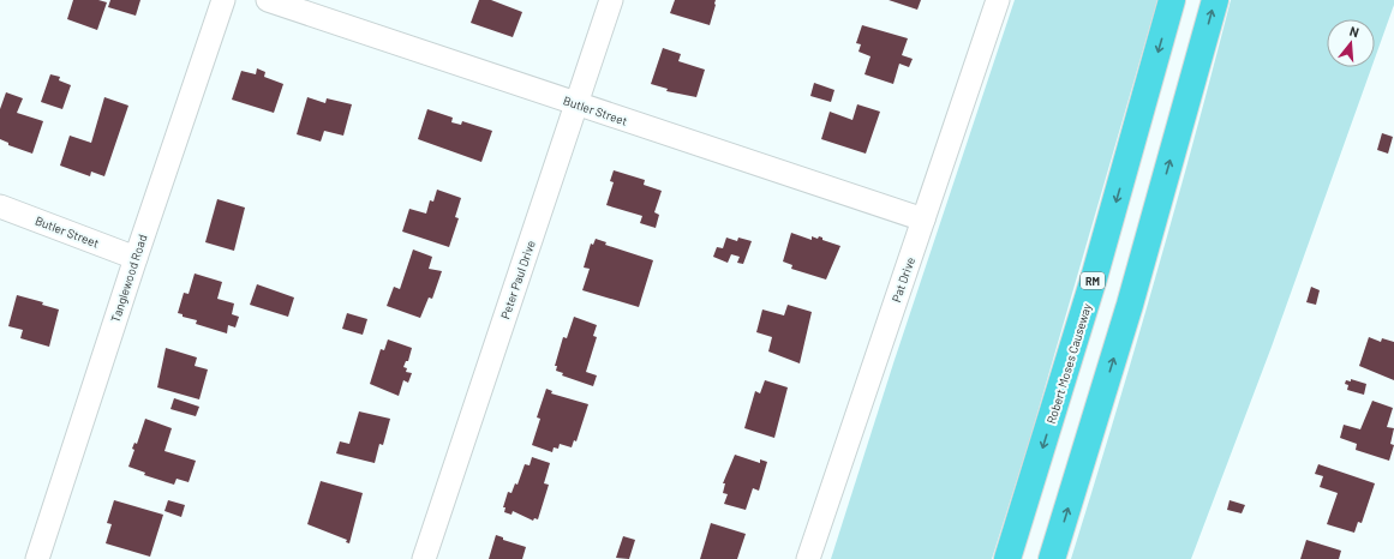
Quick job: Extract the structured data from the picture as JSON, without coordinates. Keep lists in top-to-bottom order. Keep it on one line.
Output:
{"streets":{"highway":["RM","Robert Moses Causeway"],"street":["Butler Street","Tanglewood Road","Peter Paul Drive","Pat Drive"]},"crossings":[["Butler Street","Tanglewood Road"],["Butler Street","Peter Paul Drive"],["Butler Street","Pat Drive"]],"north":"top"}
